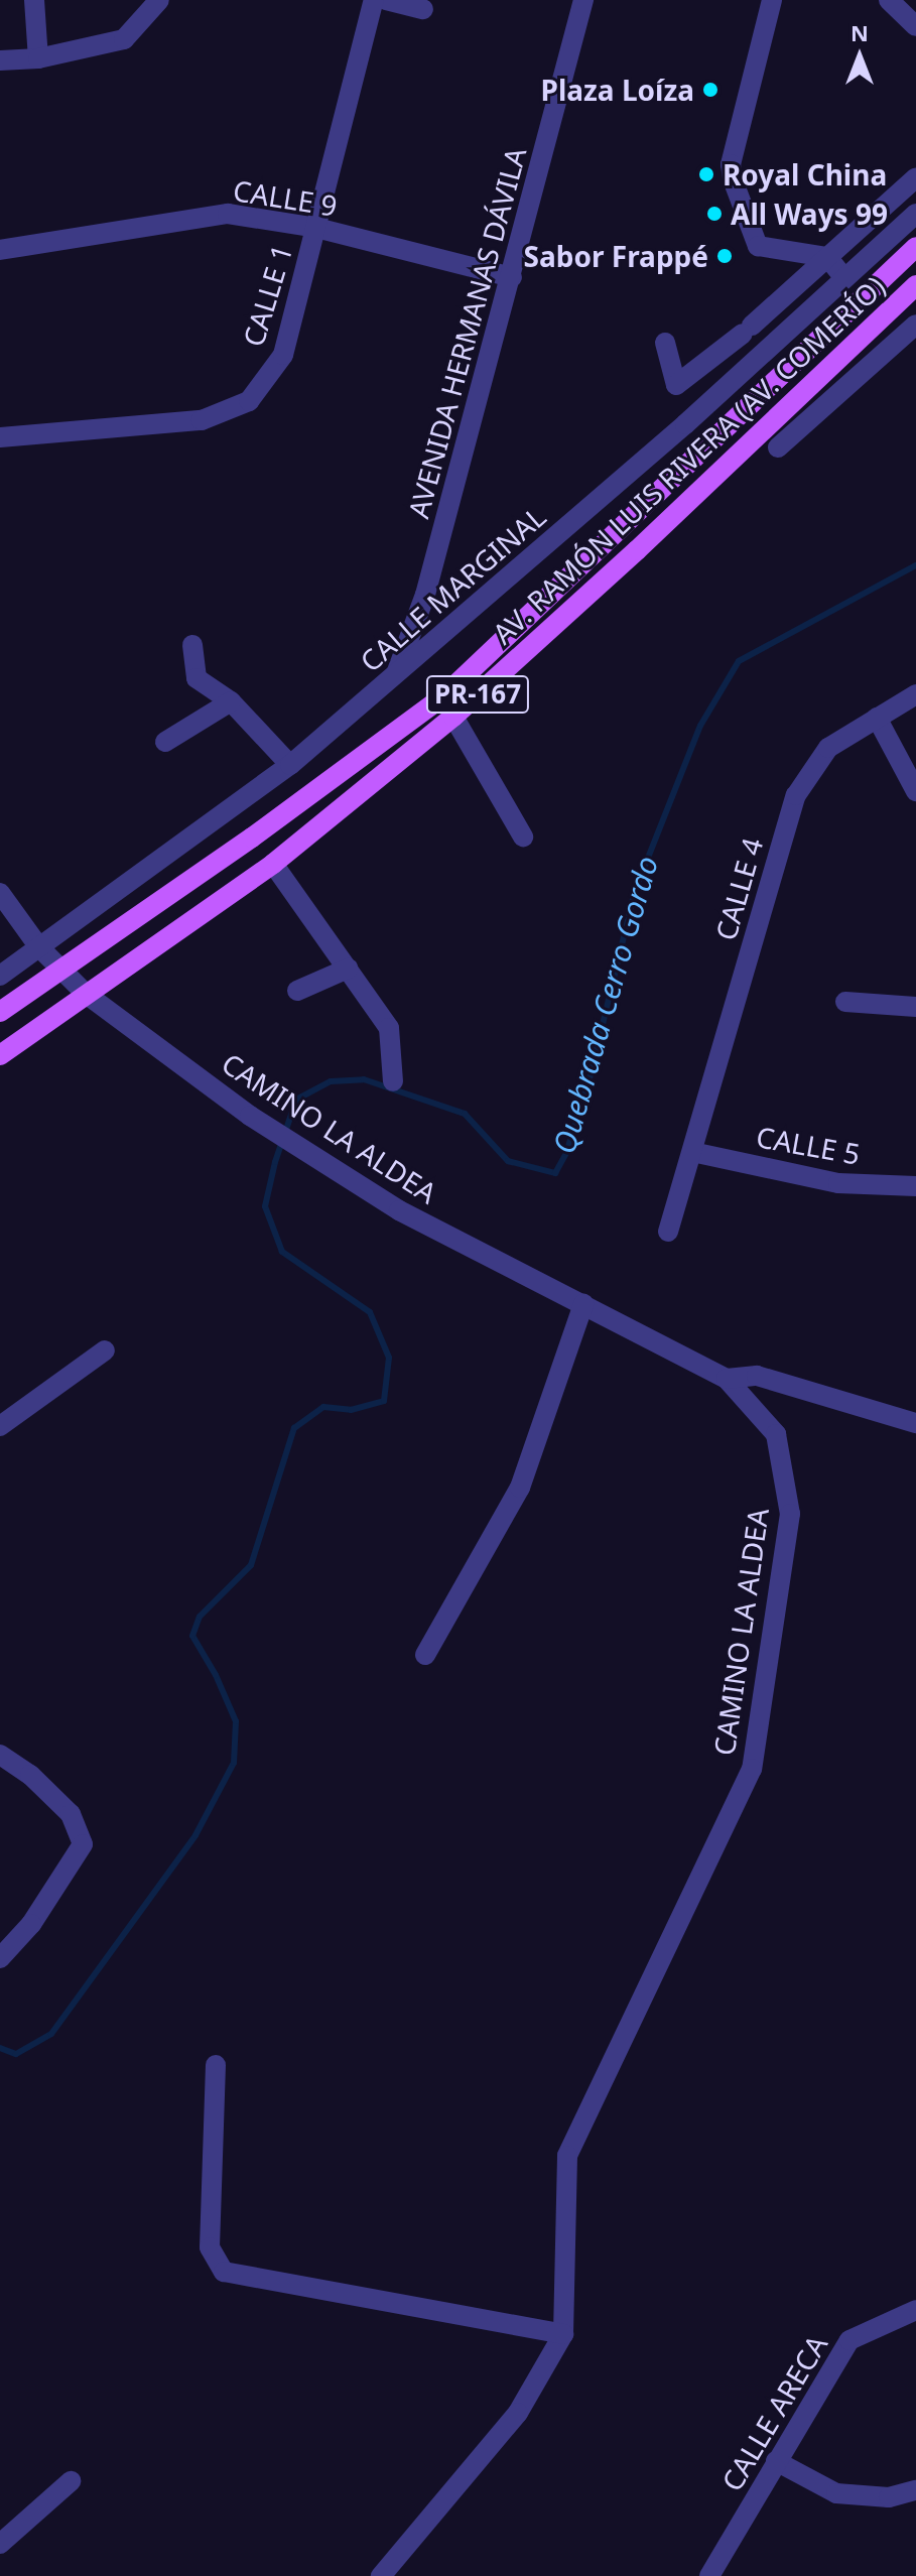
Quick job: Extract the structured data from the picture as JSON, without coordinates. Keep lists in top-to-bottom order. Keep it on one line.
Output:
{"streets":{"main road":["AV. RAMÓN LUIS RIVERA (AV. COMERÍO)","PR-167"],"street":["CALLE 9","CALLE 1","AVENIDA HERMANAS DÁVILA","CALLE MARGINAL","CALLE 4","CAMINO LA ALDEA","CALLE 5","CALLE ARECA"]},"crossings":[["CALLE 9","CALLE 1"],["CALLE 9","AVENIDA HERMANAS DÁVILA"],["AVENIDA HERMANAS DÁVILA","CALLE MARGINAL"],["AV. RAMÓN LUIS RIVERA (AV. COMERÍO)","CAMINO LA ALDEA"],["CALLE MARGINAL","CAMINO LA ALDEA"],["CALLE 4","CALLE 5"]],"water":["Quebrada Cerro Gordo"],"places":["Plaza Loíza","Royal China","All Ways 99","Sabor Frappé"],"north":"top"}
